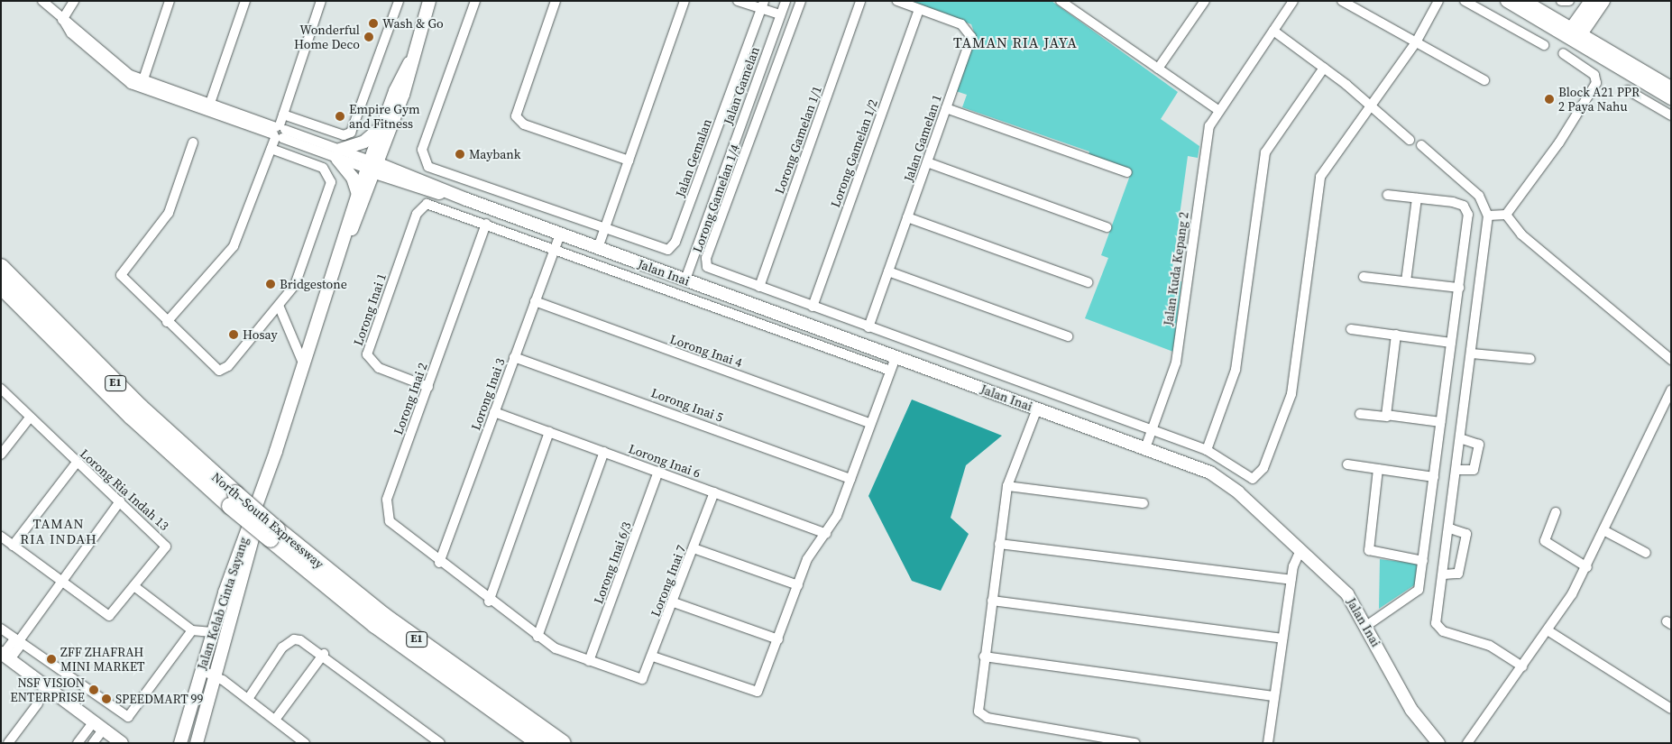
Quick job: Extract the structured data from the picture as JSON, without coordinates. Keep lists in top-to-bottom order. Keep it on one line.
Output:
{"streets":{"highway":["E1","North–South Expressway"],"main road":["Jalan Inai","Jalan Kelab Cinta Sayang"],"street":["Jalan Gamelan","Jalan Gamelan 1","Lorong Gamelan 1/1","Lorong Gamelan 1/2","Jalan Gemalan","Lorong Gamelan 1/4","Jalan Kuda Kepang 2","Lorong Inai 1","Lorong Inai 4","Lorong Inai 3","Lorong Inai 2","Lorong Inai 5","Lorong Inai 6","Lorong Ria Indah 13","Lorong Inai 6/3","Lorong Inai 7"]},"crossings":[["Jalan Gamelan","Jalan Inai"],["Jalan Gamelan 1","Lorong Gamelan 1/2"],["Jalan Gamelan 1","Lorong Gamelan 1/4"],["Lorong Gamelan 1/1","Lorong Gamelan 1/4"],["Lorong Gamelan 1/2","Lorong Gamelan 1/4"],["Lorong Gamelan 1/4","Jalan Kuda Kepang 2"],["Jalan Kuda Kepang 2","Jalan Inai"],["Jalan Inai","Lorong Inai 3"],["Jalan Inai","Jalan Kelab Cinta Sayang"],["Lorong Inai 1","Lorong Inai 2"],["Lorong Inai 4","Lorong Inai 3"],["Lorong Inai 3","Lorong Inai 2"],["Lorong Inai 3","Lorong Inai 5"],["Lorong Inai 3","Lorong Inai 6"],["Lorong Inai 2","Lorong Inai 6/3"],["Lorong Inai 2","Lorong Inai 7"],["Lorong Inai 6","Lorong Inai 6/3"],["Lorong Inai 6","Lorong Inai 7"]],"districts":["TAMAN RIA JAYA","TAMAN RIA INDAH"],"places":["Wash & Go","Wonderful Home Deco","Block A21 PPR 2 Paya Nahu","Empire Gym and Fitness","Maybank","Bridgestone","Hosay","ZFF ZHAFRAH MINI MARKET","NSF VISION ENTERPRISE","SPEEDMART 99"]}
